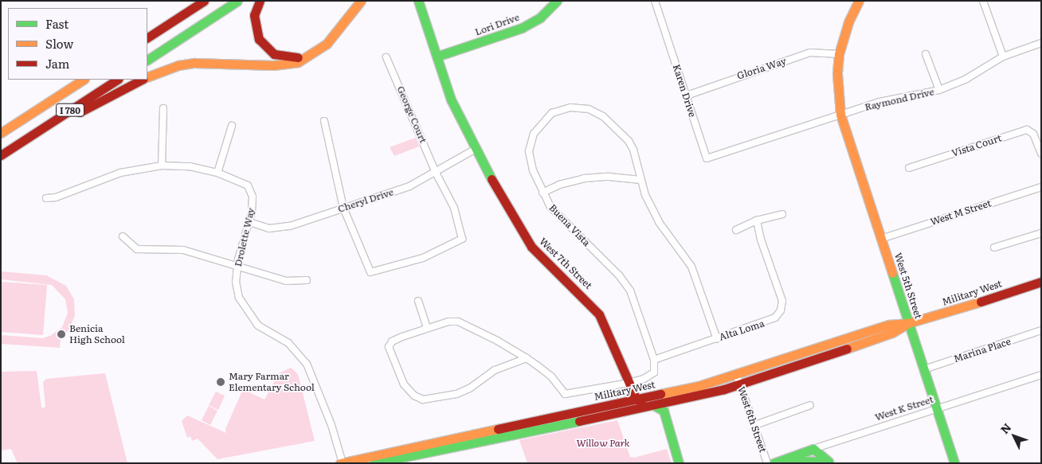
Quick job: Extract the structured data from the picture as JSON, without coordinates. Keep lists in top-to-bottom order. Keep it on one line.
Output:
{"streets":{"main road":["Lori Drive","I 780","West 7th Street","West 5th Street","Military West","West K Street"],"street":["Gloria Way","Karen Drive","Raymond Drive","George Court","Vista Court","Cheryl Drive","West M Street","Buena Vista","Drolette Way","Alta Loma","Marina Place","West 6th Street"]},"crossings":[["Lori Drive","West 7th Street"],["Gloria Way","Karen Drive"],["Gloria Way","West 5th Street"],["Karen Drive","Raymond Drive"],["Raymond Drive","West 5th Street"],["George Court","Cheryl Drive"],["Cheryl Drive","Drolette Way"],["Cheryl Drive","West 7th Street"],["West M Street","West 5th Street"],["Buena Vista","Alta Loma"],["Drolette Way","Military West"],["West 7th Street","Military West"],["West 5th Street","Military West"],["West 5th Street","Marina Place"],["West 5th Street","West K Street"],["Military West","West 6th Street"]],"parks":["Willow Park"],"places":["Benicia High School","Mary Farmar Elementary School"],"legend":["Fast","Slow","Jam"],"north":"top left"}
